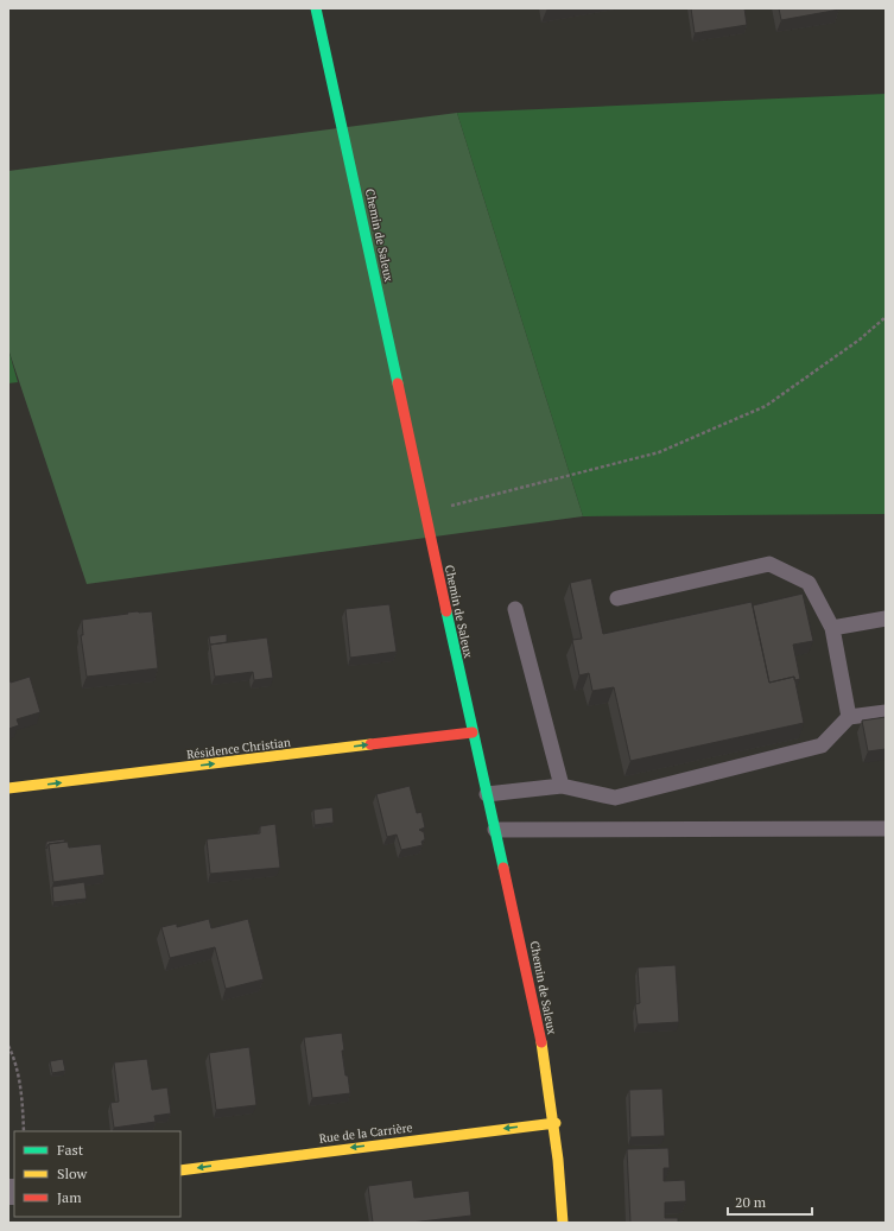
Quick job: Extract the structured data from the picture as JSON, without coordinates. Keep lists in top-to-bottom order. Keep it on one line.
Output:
{"streets":{"street":["Chemin de Saleux","Résidence Christian","Rue de la Carrière"]},"crossings":[["Chemin de Saleux","Résidence Christian"],["Chemin de Saleux","Rue de la Carrière"]],"one_way":["Résidence Christian","Rue de la Carrière"],"legend":["Fast","Slow","Jam"],"scale_bar":"20 m"}
